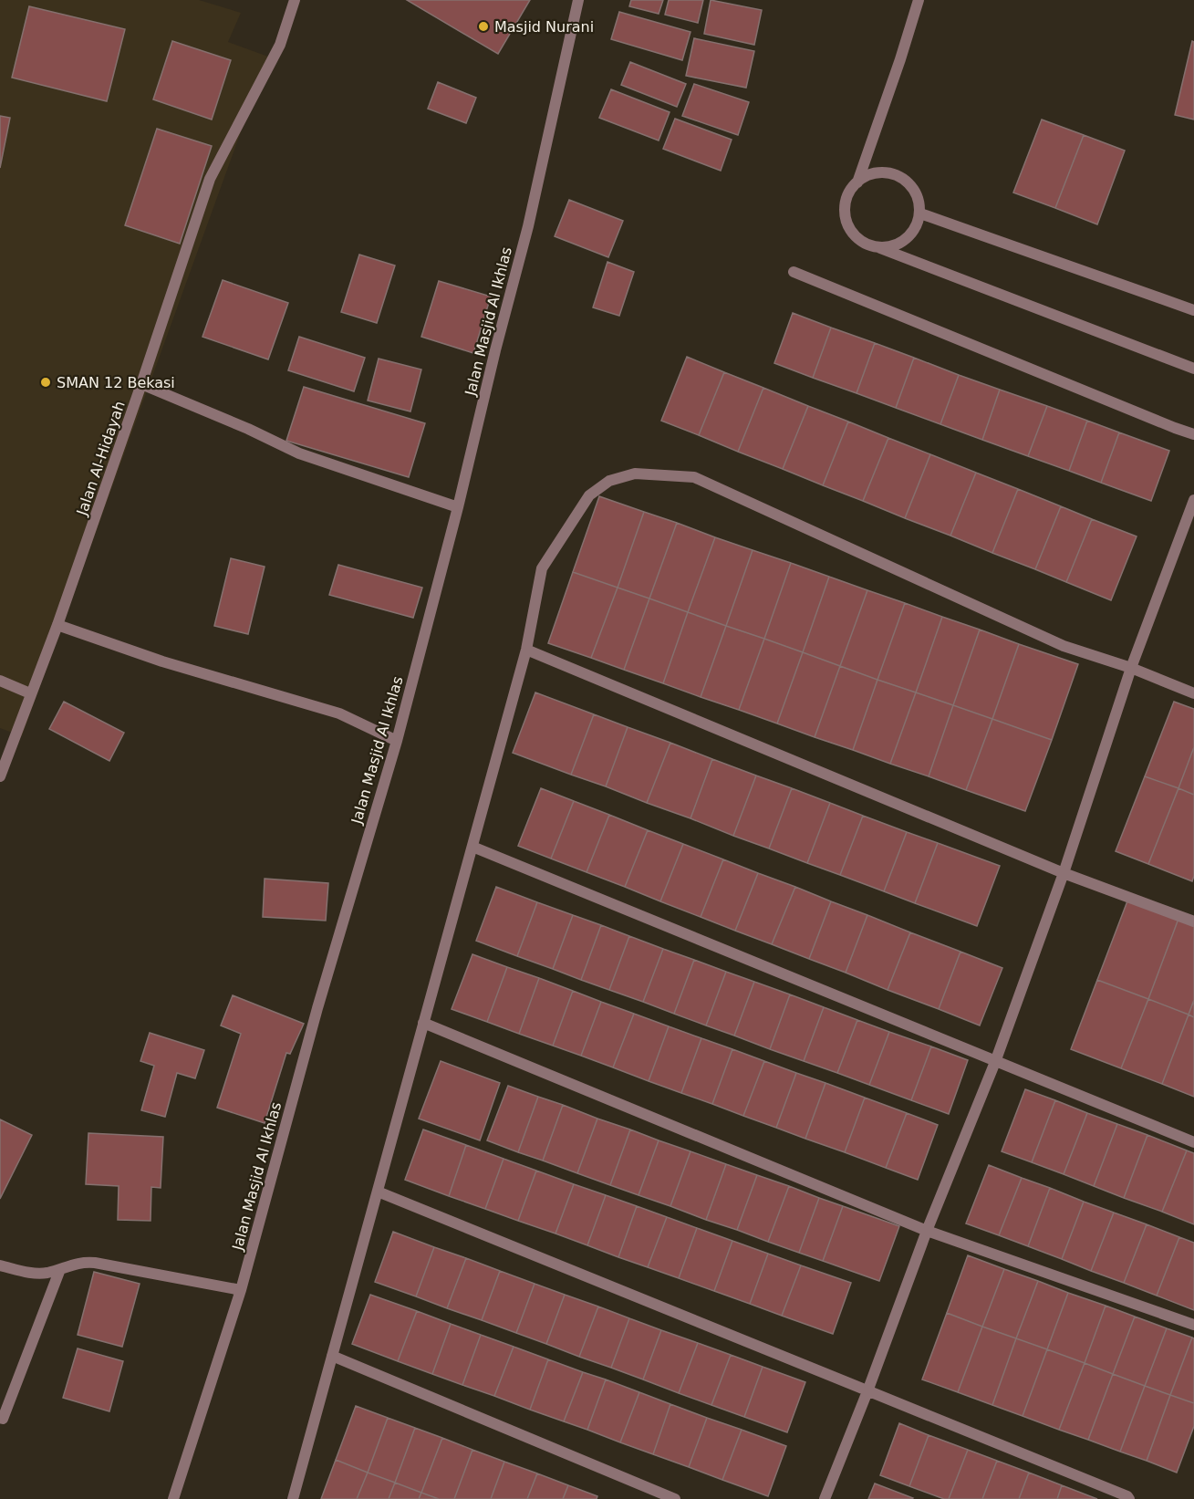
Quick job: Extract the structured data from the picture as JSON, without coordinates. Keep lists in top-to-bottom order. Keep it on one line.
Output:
{"streets":{"street":["Jalan Masjid Al Ikhlas","Jalan Al-Hidayah"]},"places":["Masjid Nurani","SMAN 12 Bekasi"]}
